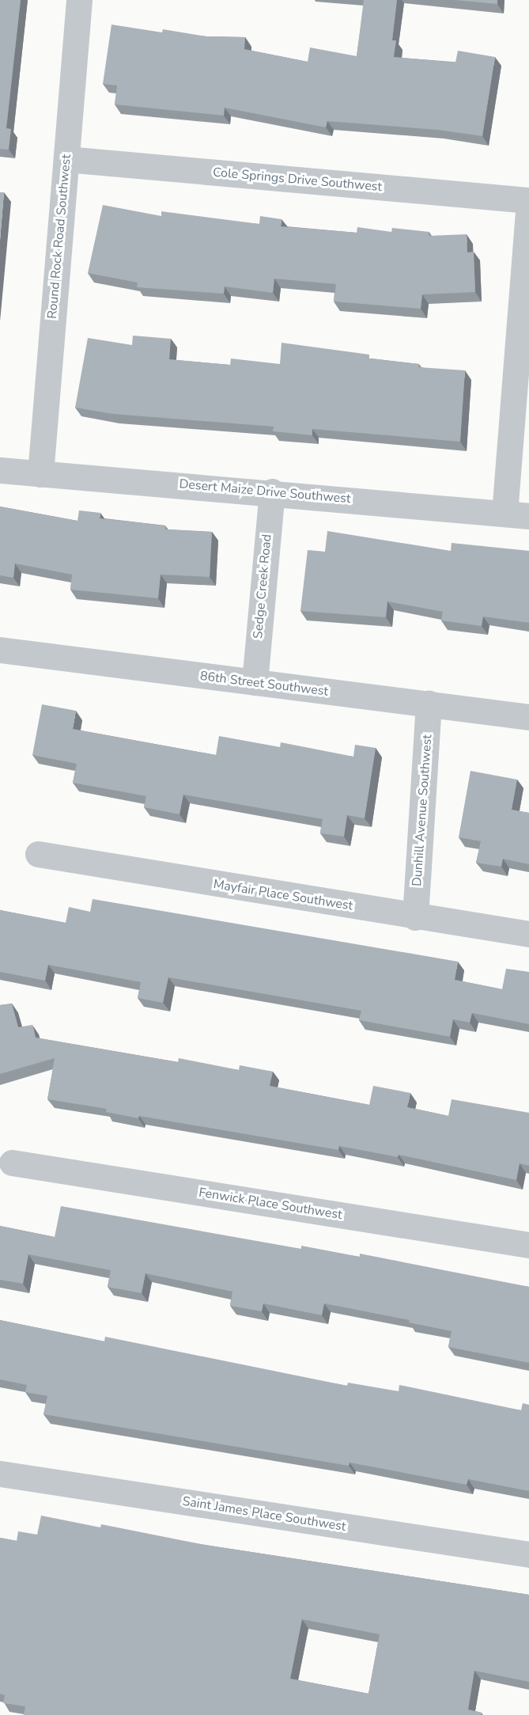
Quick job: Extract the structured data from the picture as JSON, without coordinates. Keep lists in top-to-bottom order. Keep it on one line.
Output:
{"streets":{"street":["Cole Springs Drive Southwest","Round Rock Road Southwest","Desert Maize Drive Southwest","Sedge Creek Road","86th Street Southwest","Dunhill Avenue Southwest","Mayfair Place Southwest","Fenwick Place Southwest","Saint James Place Southwest"]},"crossings":[["Cole Springs Drive Southwest","Round Rock Road Southwest"],["Round Rock Road Southwest","Desert Maize Drive Southwest"],["Desert Maize Drive Southwest","Sedge Creek Road"],["Sedge Creek Road","86th Street Southwest"],["86th Street Southwest","Dunhill Avenue Southwest"],["Dunhill Avenue Southwest","Mayfair Place Southwest"]]}
